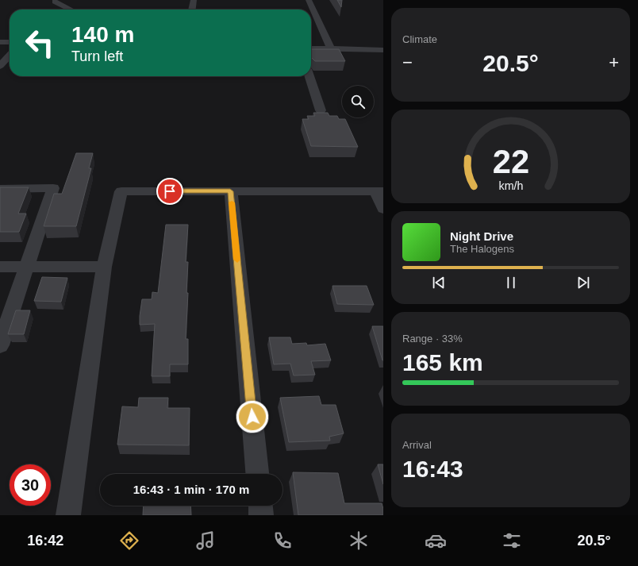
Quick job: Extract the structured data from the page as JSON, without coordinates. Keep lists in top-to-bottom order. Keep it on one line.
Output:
{"page":{"tile":["Climate",["Range · 33%","165 km"],["Arrival","16:43"]],"turn":["140 m","Turn left"],"heat":["−","20.5°","+"],"song":["Night Drive","The Halogens"],"limit":"30","trip":"16:43 · 1 min · 170 m","tabs":["16:42","20.5°"],"gauge":["22","km/h"]}}
